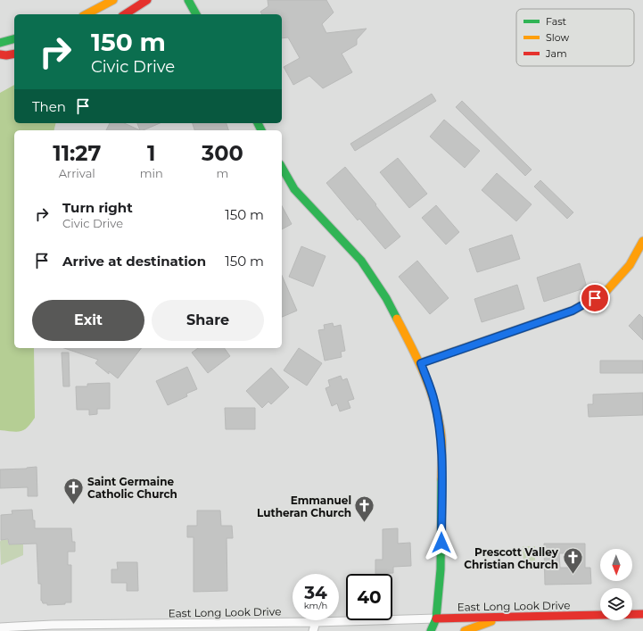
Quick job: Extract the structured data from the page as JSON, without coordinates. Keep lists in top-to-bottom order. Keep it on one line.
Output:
{"streets":{"street":["East Long Look Drive"]},"places":{"church":["Saint Germaine Catholic Church","Emmanuel Lutheran Church","Prescott Valley Christian Church"]},"legend":["Fast","Slow","Jam"],"north":"bottom","page":{"turn":["150 m","Civic Drive"],"then":"Then","eta":["11:27","Arrival","1","min","300","m"],"list":[{"name":"Turn right","note":"Civic Drive","value":"150 m"},{"name":"Arrive at destination","value":"150 m"}],"buttons":["Exit","Share"],"speed":"34 km/h","limit":"40"}}
